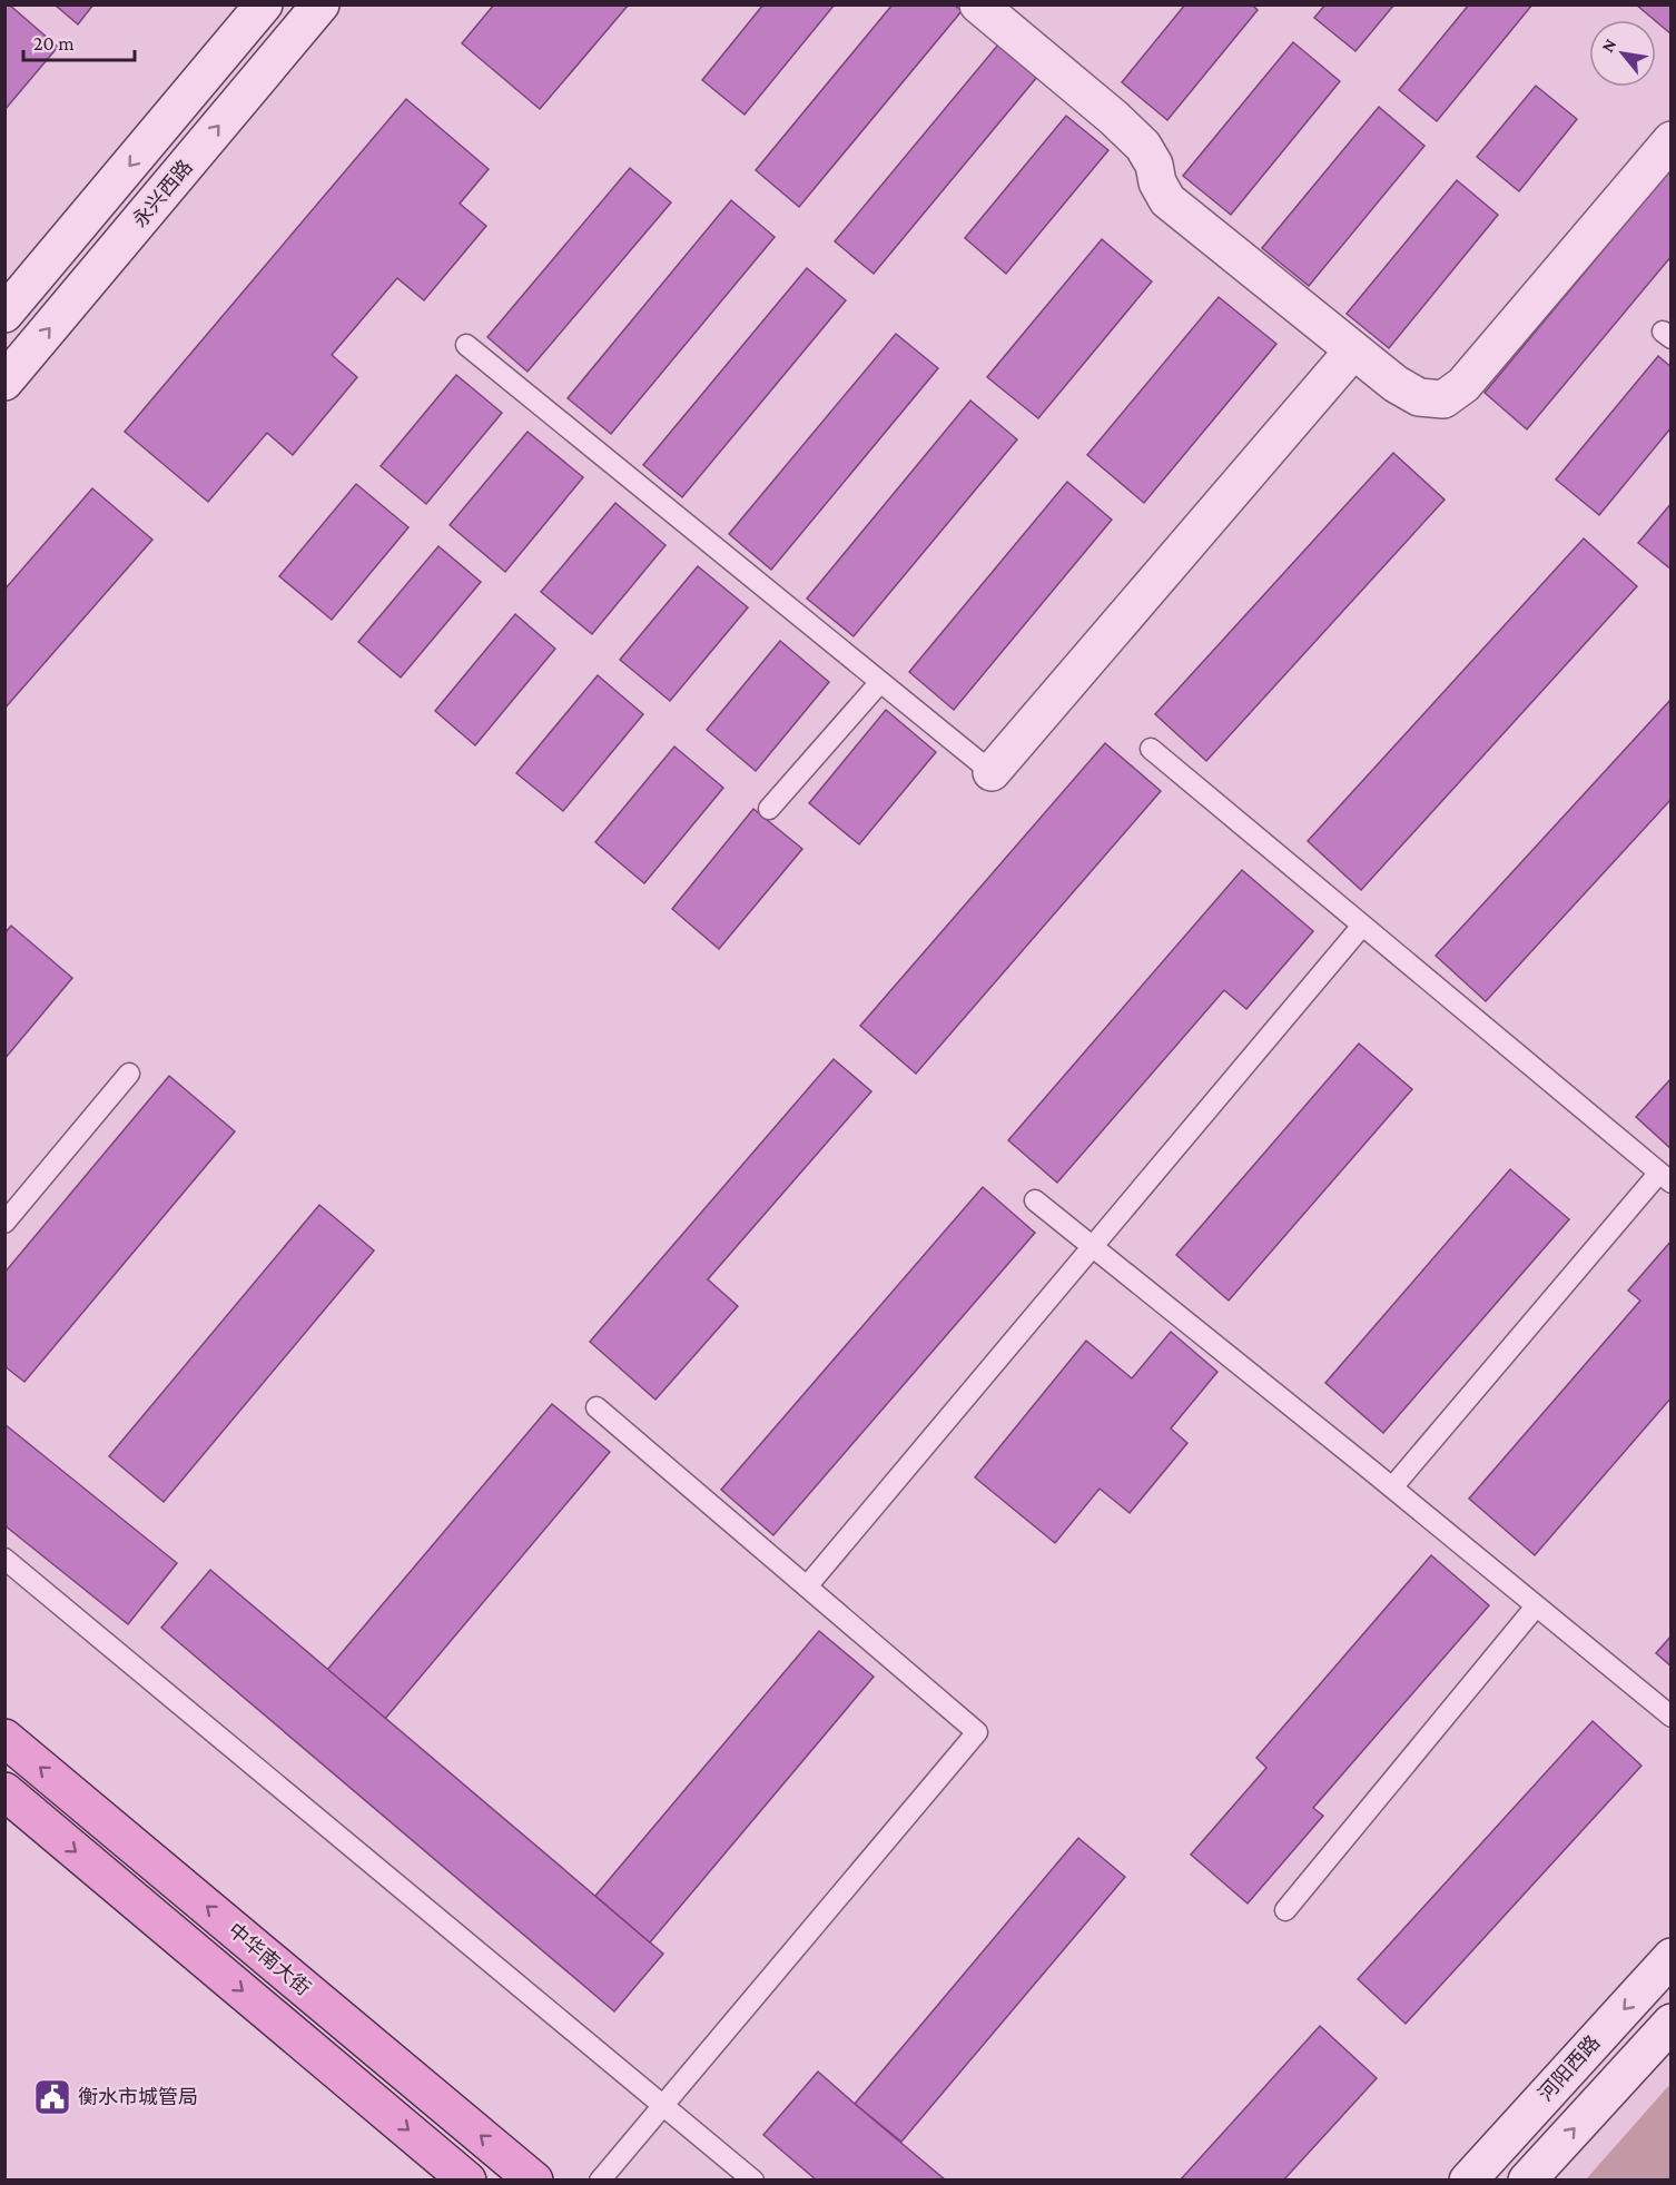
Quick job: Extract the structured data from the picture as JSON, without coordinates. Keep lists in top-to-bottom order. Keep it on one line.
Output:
{"streets":{"main road":["中华南大街"],"street":["永兴西路","河阳西路"]},"places":{"public building":["衡水市城管局"]},"scale_bar":"20 m","north":"top left"}
